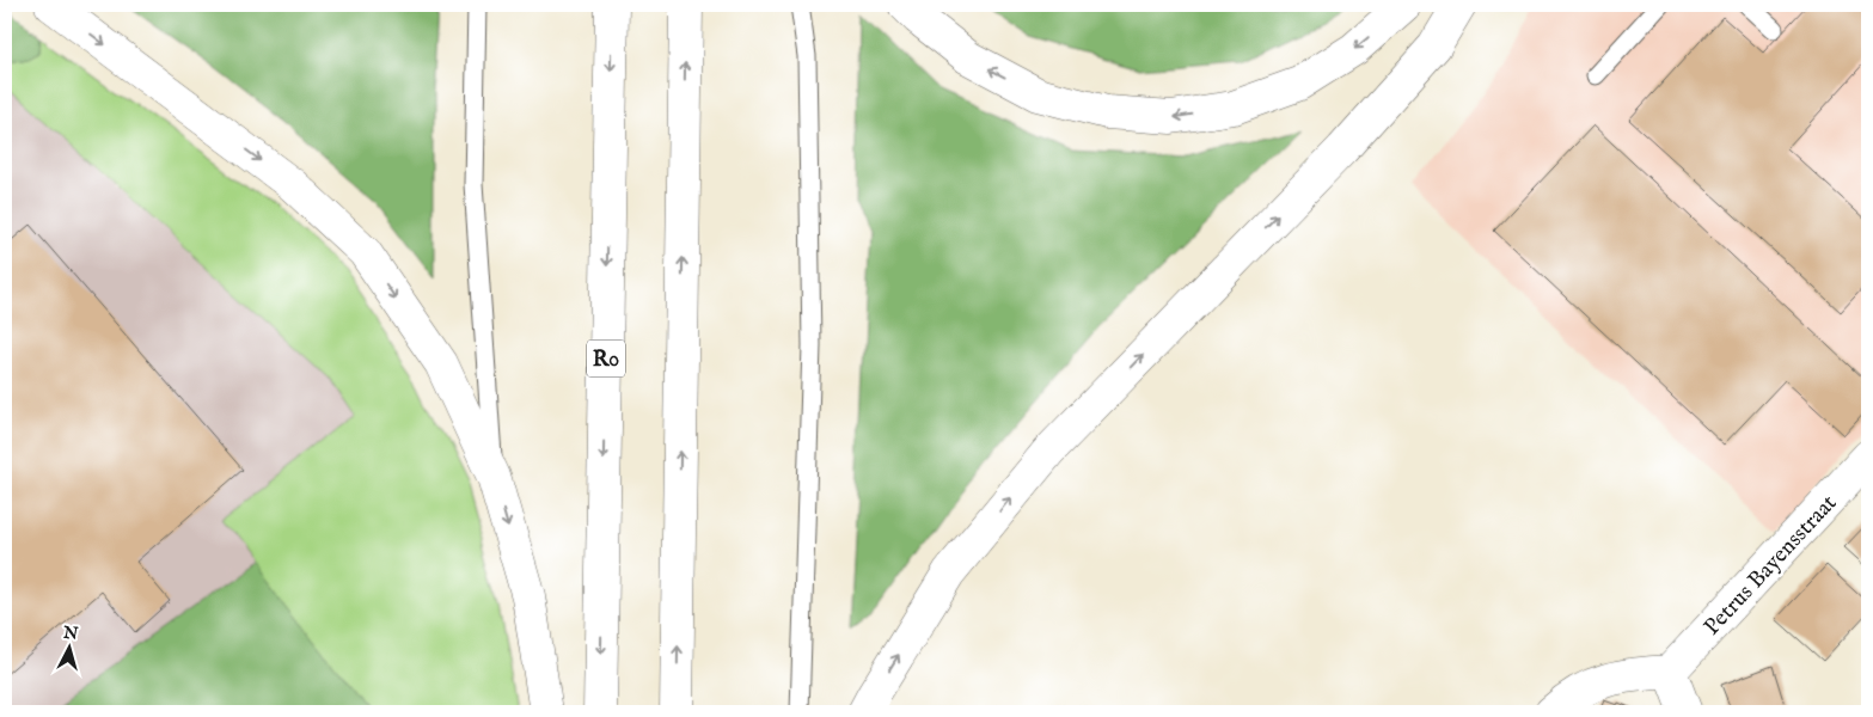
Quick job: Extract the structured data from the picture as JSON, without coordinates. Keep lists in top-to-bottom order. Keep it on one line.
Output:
{"streets":{"main road":["R0","Petrus Bayensstraat"]},"north":"top"}
